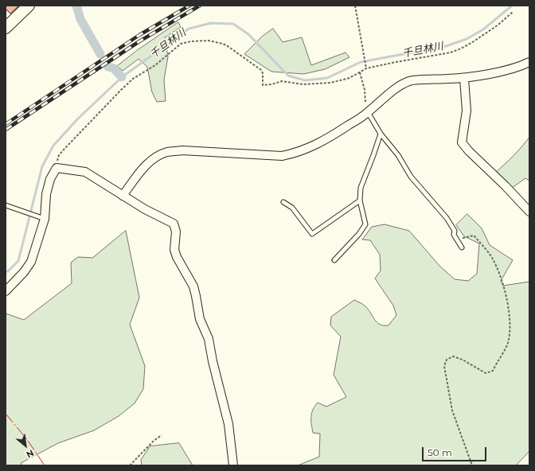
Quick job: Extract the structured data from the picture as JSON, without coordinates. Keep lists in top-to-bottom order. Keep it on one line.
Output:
{"water":["千旦林川"],"scale_bar":"50 m","north":"bottom right"}
